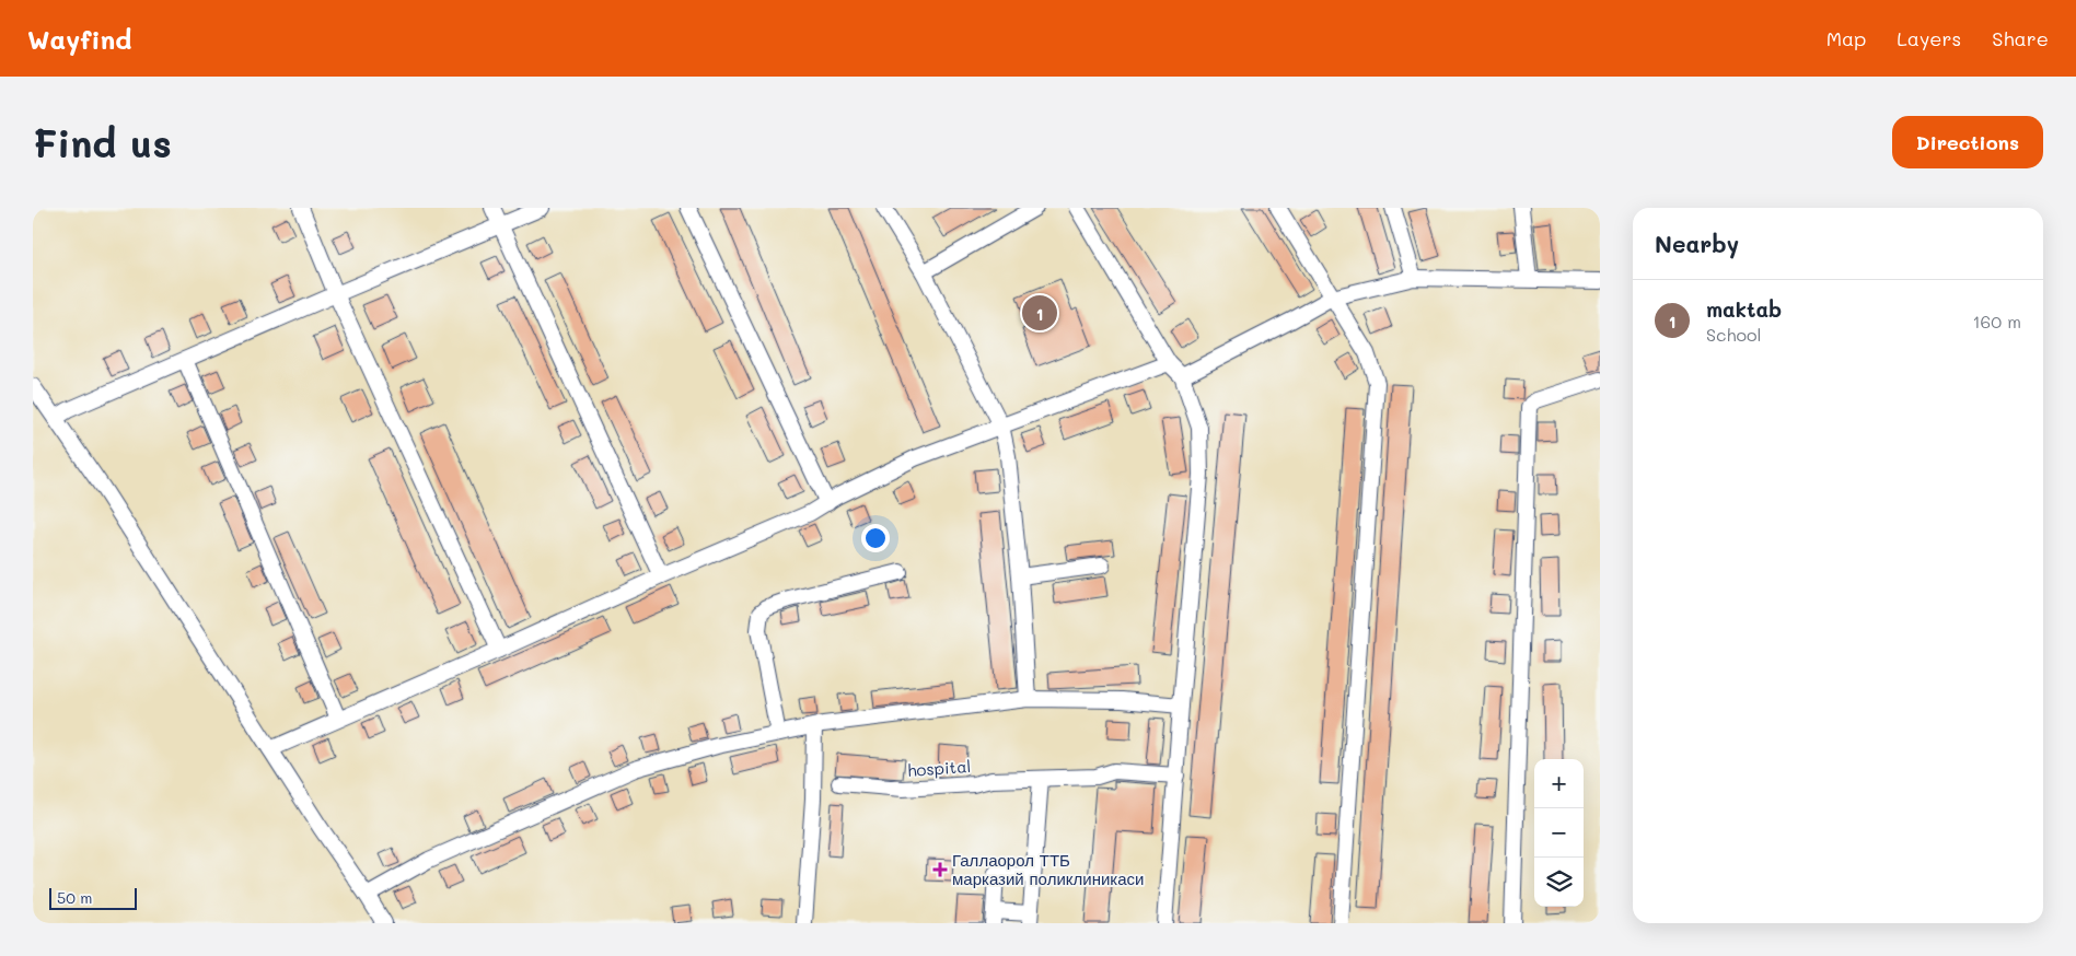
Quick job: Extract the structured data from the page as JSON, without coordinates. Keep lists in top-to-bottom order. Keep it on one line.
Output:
{"streets":{"street":["hospital"]},"places":{"health":["Галлаорол ТТБ марказий поликлиникаси"]},"scale_bar":"50 m","page":{"header":"Wayfind","nav":["Map","Layers","Share"],"buttons":"Directions","title":"Find us","heading":"Nearby","list":[{"mark":"1","name":"maktab","note":"School","value":"160 m"}],"pins":"1","map_buttons":["+","−"],"scale":"50 m"}}
